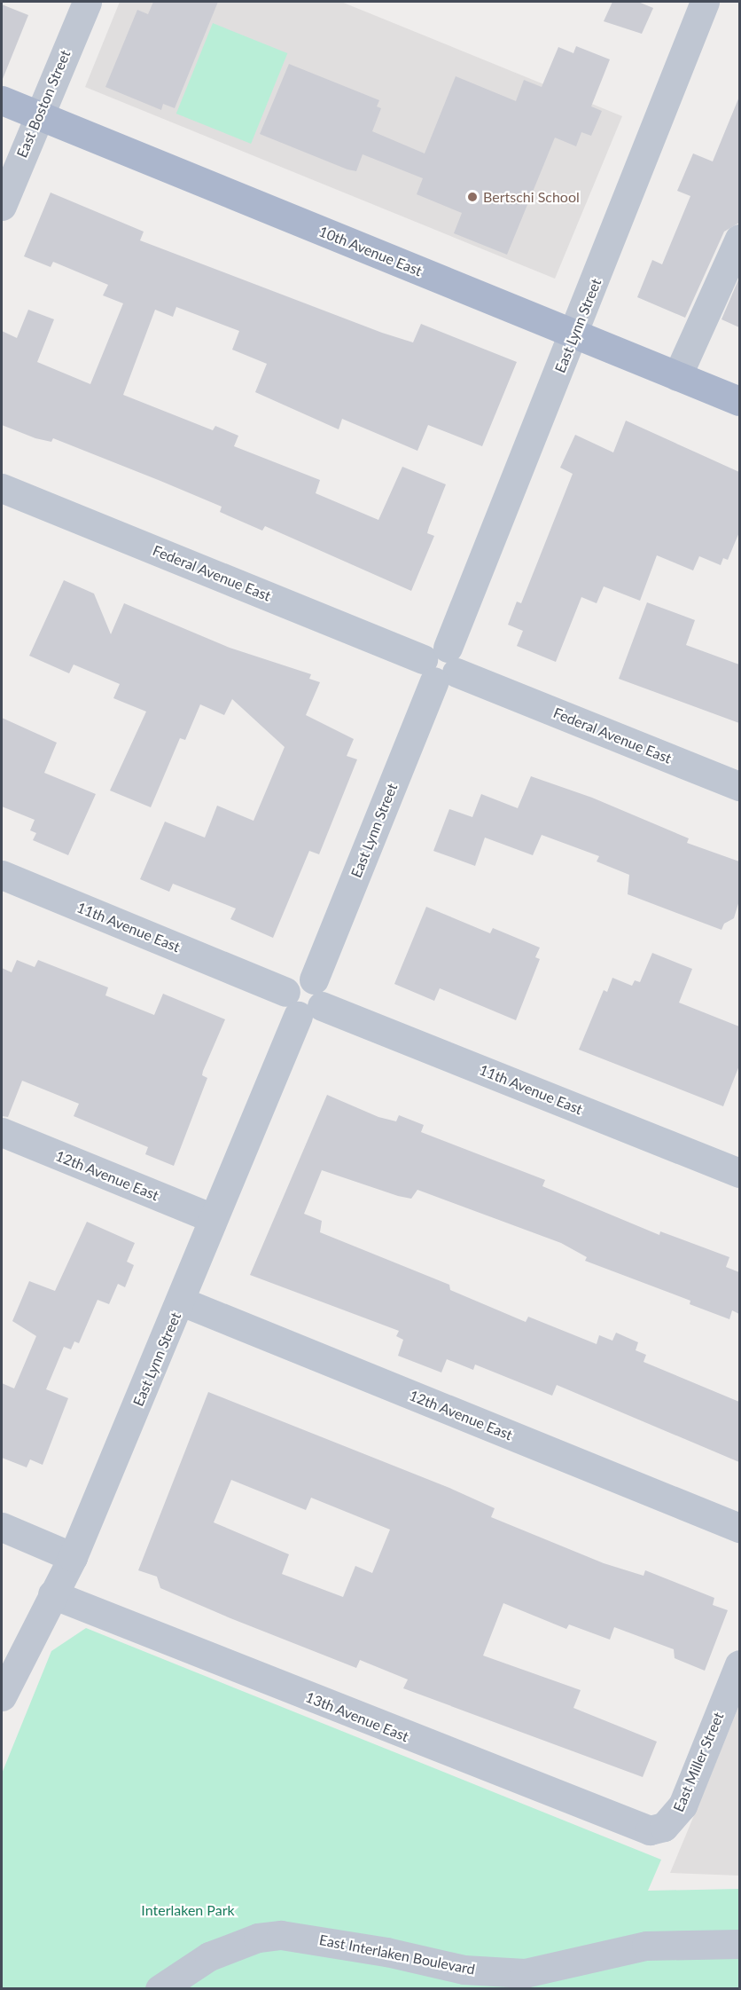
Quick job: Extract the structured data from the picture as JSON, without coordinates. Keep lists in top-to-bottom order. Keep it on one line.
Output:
{"streets":{"main road":["10th Avenue East"],"street":["East Boston Street","East Lynn Street","Federal Avenue East","11th Avenue East","12th Avenue East","13th Avenue East","East Miller Street","East Interlaken Boulevard"]},"crossings":[["East Boston Street","10th Avenue East"],["10th Avenue East","East Lynn Street"],["East Lynn Street","Federal Avenue East"],["East Lynn Street","11th Avenue East"],["East Lynn Street","12th Avenue East"],["East Lynn Street","13th Avenue East"],["13th Avenue East","East Miller Street"]],"parks":["Interlaken Park"],"places":["Bertschi School"]}
